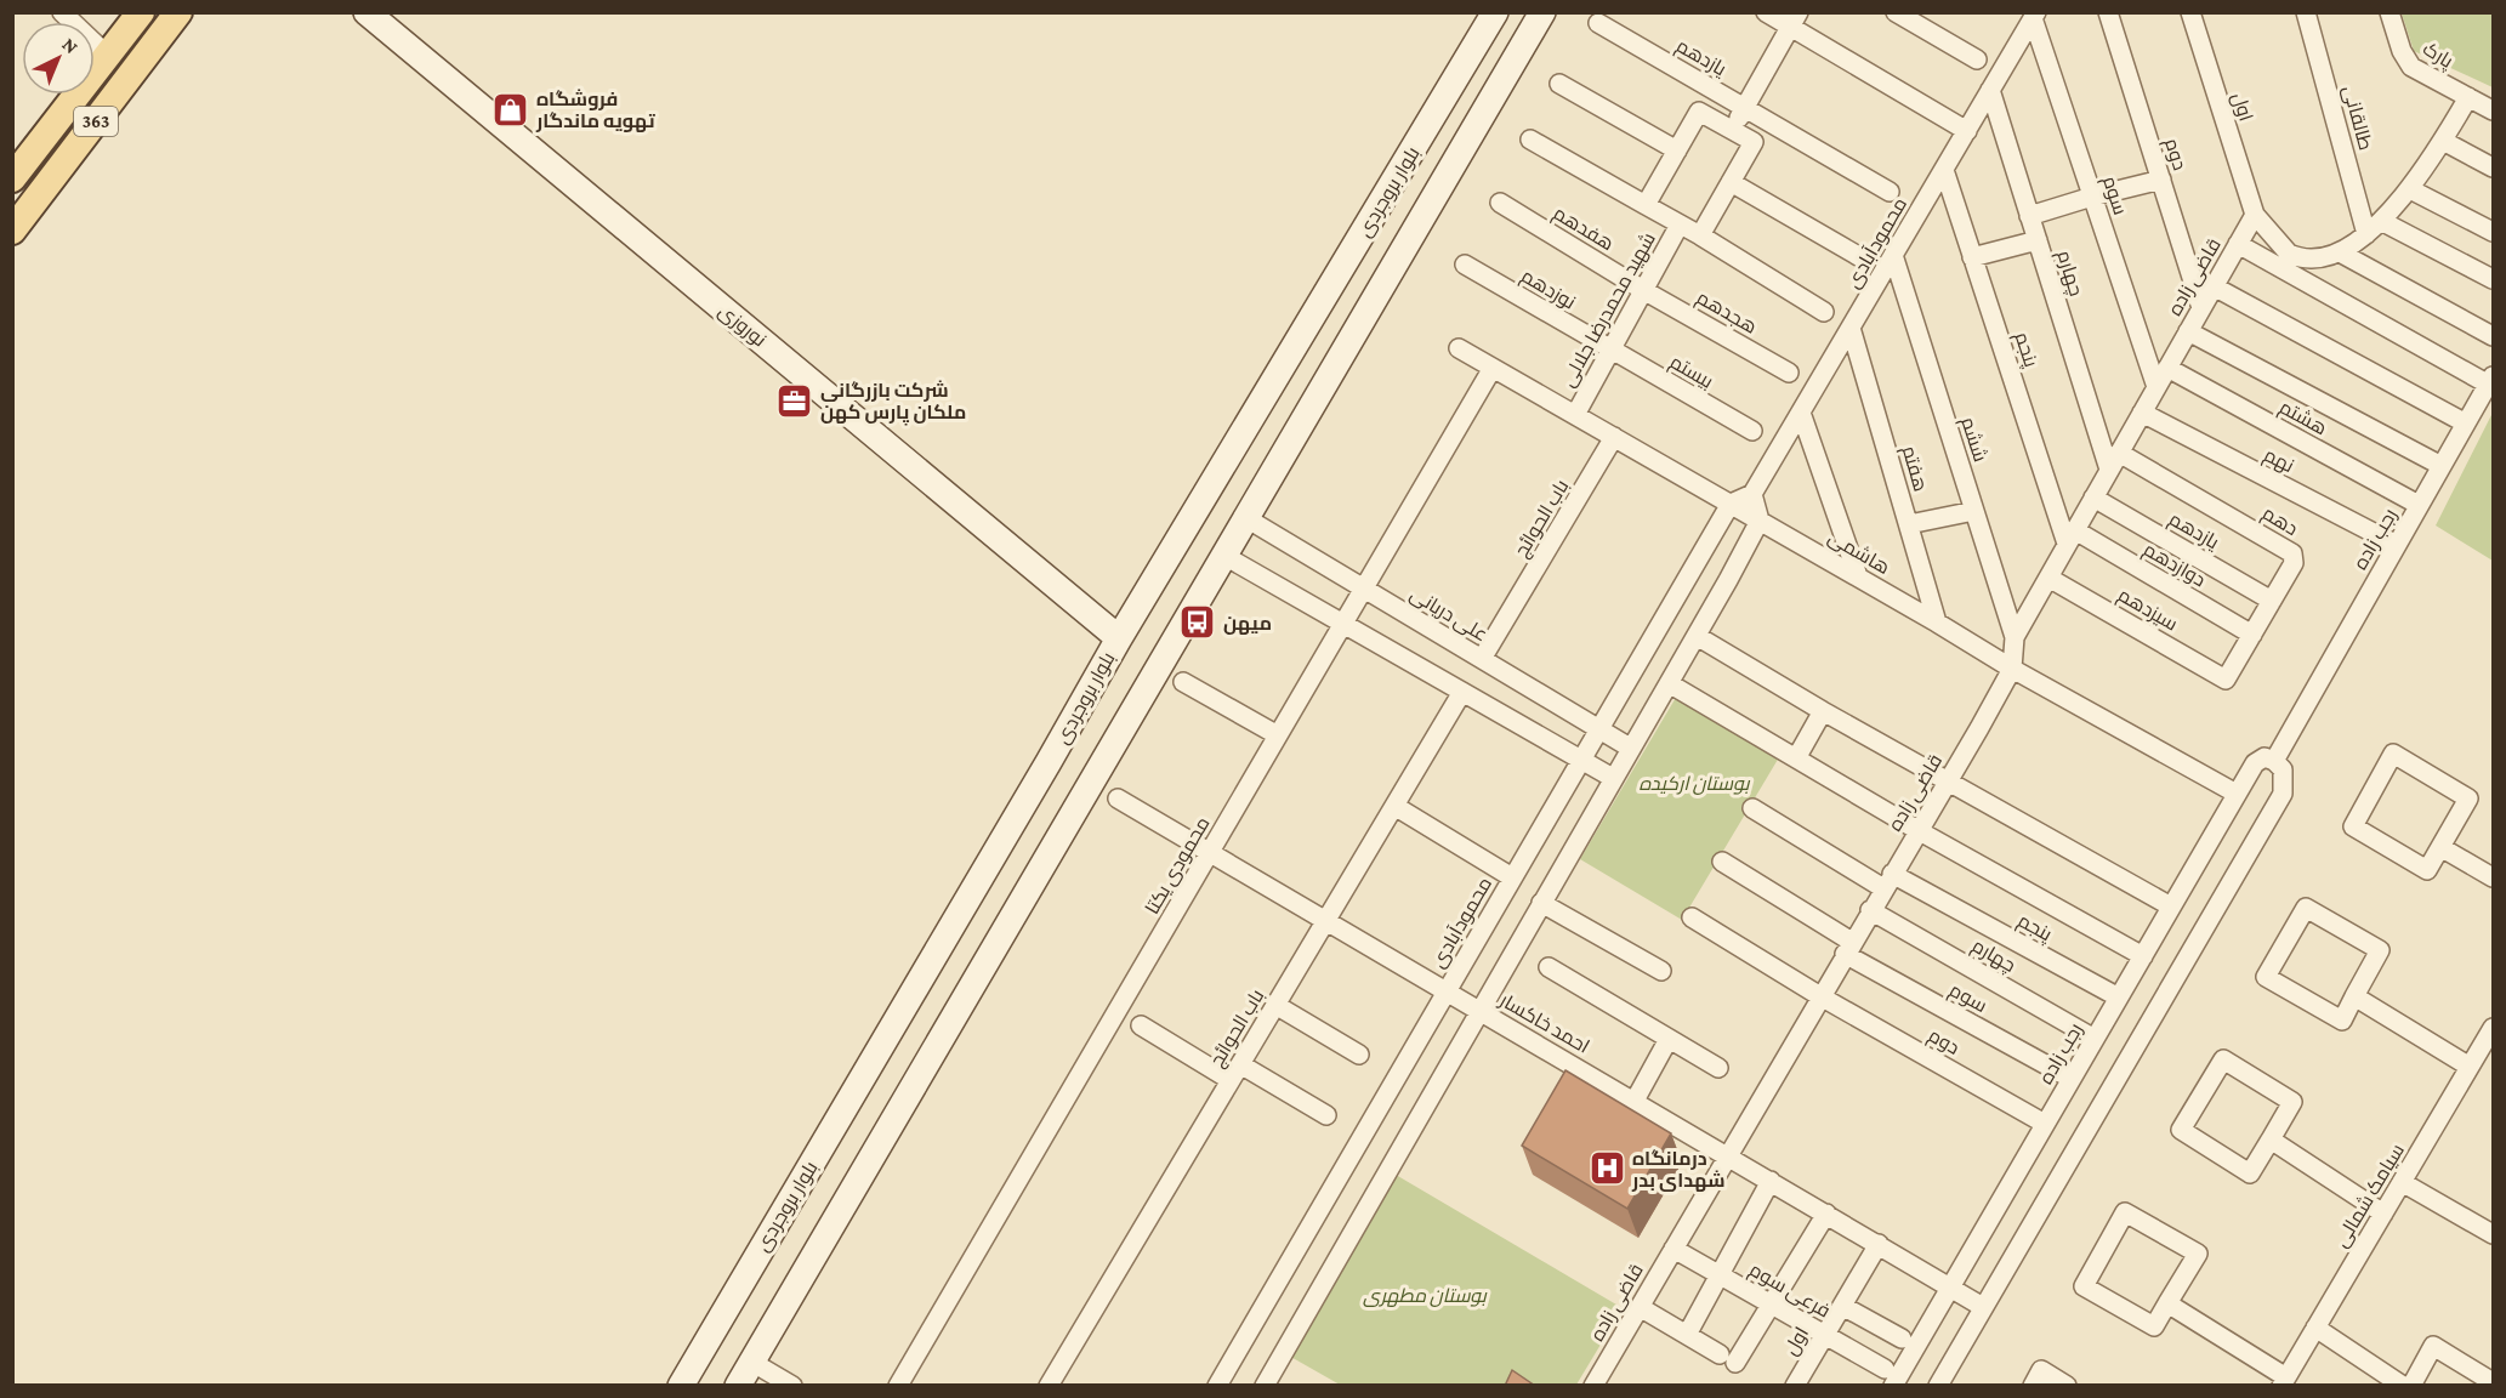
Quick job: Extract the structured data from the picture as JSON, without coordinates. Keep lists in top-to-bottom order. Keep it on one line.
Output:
{"streets":{"main road":["363","بلوار بروجردی","نوروزی"],"street":["پارک","یازدهم","اول","طالقانی","دوم","سوم","هفدهم","محمودآبادی","چهارم","قاضی زاده","نوزدهم","شهید محمدرضا جلالی","هجدهم","پنجم","بیستم","هشتم","ششم","نهم","هفتم","باب الحوائج","دهم","رجب زاده","هاشمی","دوازدهم","سیزدهم","علی دریانی","محمودی یکتا","احمد خاکسار","سیامک شمالی","فرعی سوم"]},"crossings":[["یازدهم","قاضی زاده"],["یازدهم","دهم"],["اول","قاضی زاده"],["اول","احمد خاکسار"],["اول","فرعی سوم"],["دوم","قاضی زاده"],["دوم","رجب زاده"],["بلوار بروجردی","نوروزی"],["بلوار بروجردی","علی دریانی"],["سوم","محمودآبادی"],["سوم","قاضی زاده"],["سوم","رجب زاده"],["هفدهم","شهید محمدرضا جلالی"],["هفدهم","هجدهم"],["محمودآبادی","چهارم"],["محمودآبادی","پنجم"],["محمودآبادی","ششم"],["محمودآبادی","هفتم"],["محمودآبادی","هاشمی"],["محمودآبادی","علی دریانی"],["محمودآبادی","احمد خاکسار"],["چهارم","قاضی زاده"],["چهارم","رجب زاده"],["قاضی زاده","پنجم"],["قاضی زاده","هشتم"],["قاضی زاده","ششم"],["قاضی زاده","نهم"],["قاضی زاده","دهم"],["قاضی زاده","هاشمی"],["قاضی زاده","دوازدهم"],["قاضی زاده","سیزدهم"],["قاضی زاده","احمد خاکسار"],["قاضی زاده","فرعی سوم"],["نوزدهم","شهید محمدرضا جلالی"],["نوزدهم","بیستم"],["شهید محمدرضا جلالی","هجدهم"],["شهید محمدرضا جلالی","بیستم"],["شهید محمدرضا جلالی","هاشمی"],["پنجم","رجب زاده"],["پنجم","دوازدهم"],["هشتم","رجب زاده"],["نهم","رجب زاده"],["هفتم","هاشمی"],["باب الحوائج","هاشمی"],["باب الحوائج","علی دریانی"],["باب الحوائج","احمد خاکسار"],["دهم","دوازدهم"],["دهم","سیزدهم"],["رجب زاده","هاشمی"],["رجب زاده","احمد خاکسار"],["رجب زاده","فرعی سوم"],["هاشمی","محمودی یکتا"],["علی دریانی","محمودی یکتا"],["محمودی یکتا","احمد خاکسار"]],"parks":["بوستان ارکیده","بوستان مطهری"],"places":{"shop":["فروشگاه تهویه ماندگار"],"office":["شرکت بازرگانی ملکان پارس کهن"],"bus stop":["میهن"],"hospital":["درمانگاه شهدای بدر"]},"north":"top right"}
